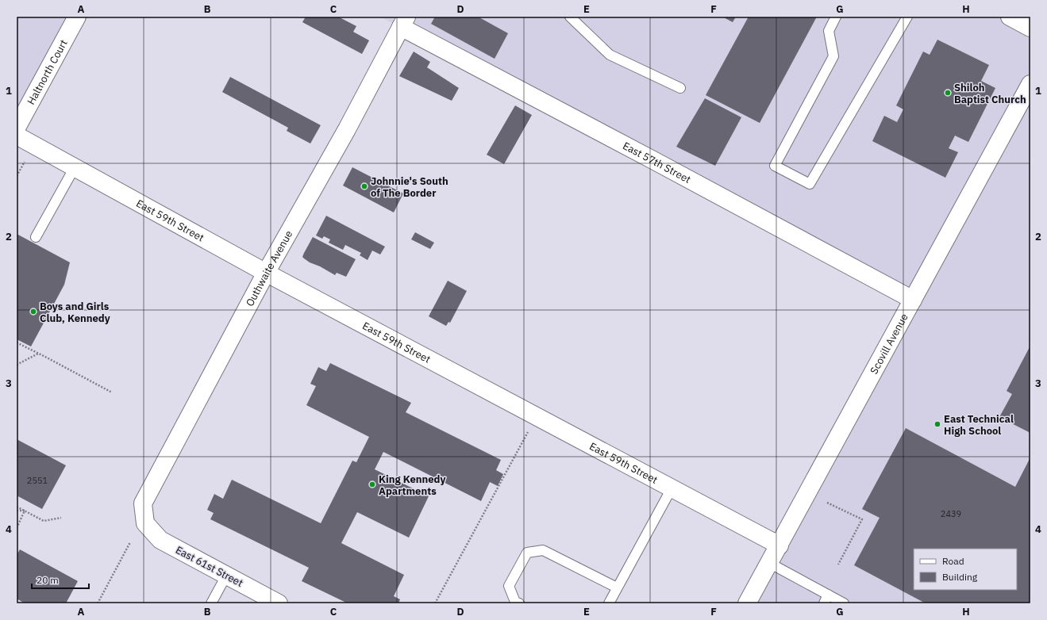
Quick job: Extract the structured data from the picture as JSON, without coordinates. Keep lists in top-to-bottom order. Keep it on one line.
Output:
{"streets":{"street":["Haltnorth Court","East 57th Street","East 59th Street","Outhwaite Avenue","Scovill Avenue","East 61st Street"]},"crossings":[["East 57th Street","Outhwaite Avenue"],["East 57th Street","Scovill Avenue"],["East 59th Street","Outhwaite Avenue"],["East 59th Street","Scovill Avenue"],["Outhwaite Avenue","East 61st Street"]],"places":["Shiloh Baptist Church","Johnnie's South of The Border","Boys and Girls Club, Kennedy","East Technical High School","King Kennedy Apartments"],"house_numbers":["2551","2439"],"legend":["Road","Building"],"scale_bar":"20 m","grid":{"columns":["A","B","C","D","E","F","G","H"],"rows":["1","2","3","4"]}}
